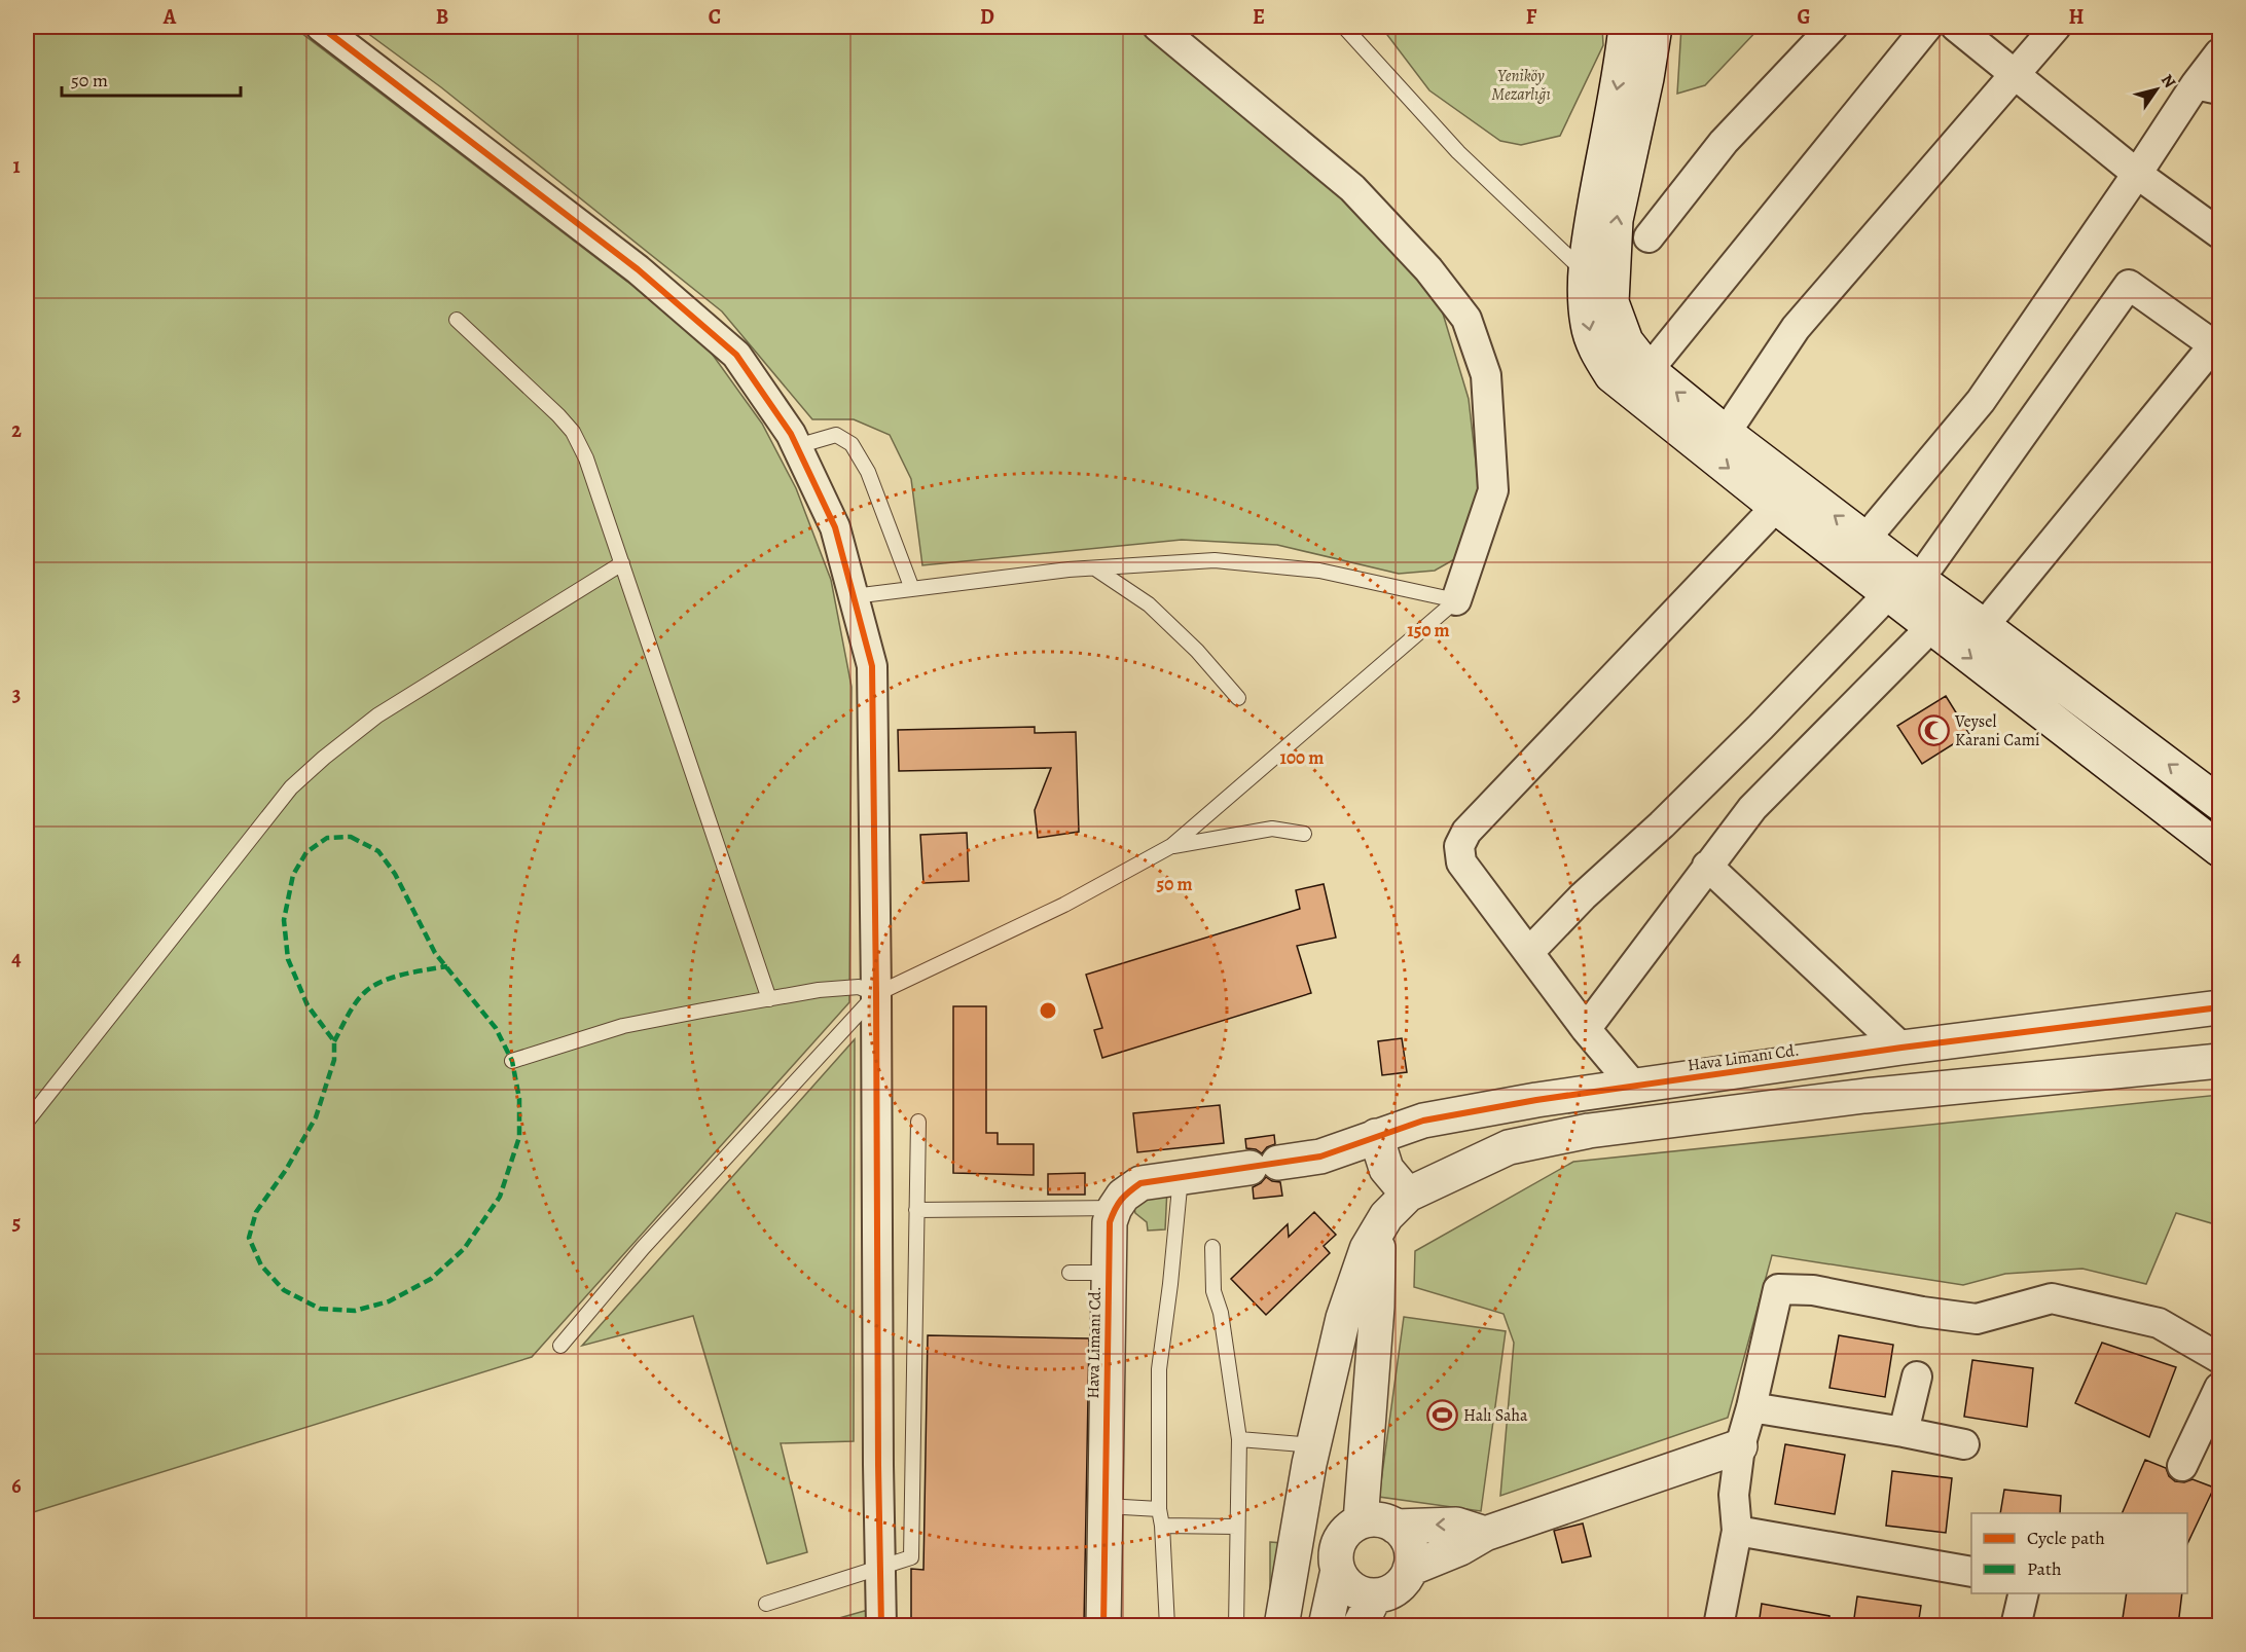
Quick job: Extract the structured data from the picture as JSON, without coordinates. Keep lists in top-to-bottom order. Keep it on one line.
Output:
{"streets":{"street":["Hava Limanı Cd."]},"parks":["Yeniköy Mezarlığı"],"places":{"mosque":["Veysel Karani Cami"],"sports":["Halı Saha"]},"legend":["Cycle path","Path"],"scale_bar":"50 m","north":"top right","grid":{"columns":["A","B","C","D","E","F","G","H"],"rows":["1","2","3","4","5","6"]},"rings":["150 m","100 m","50 m"]}
